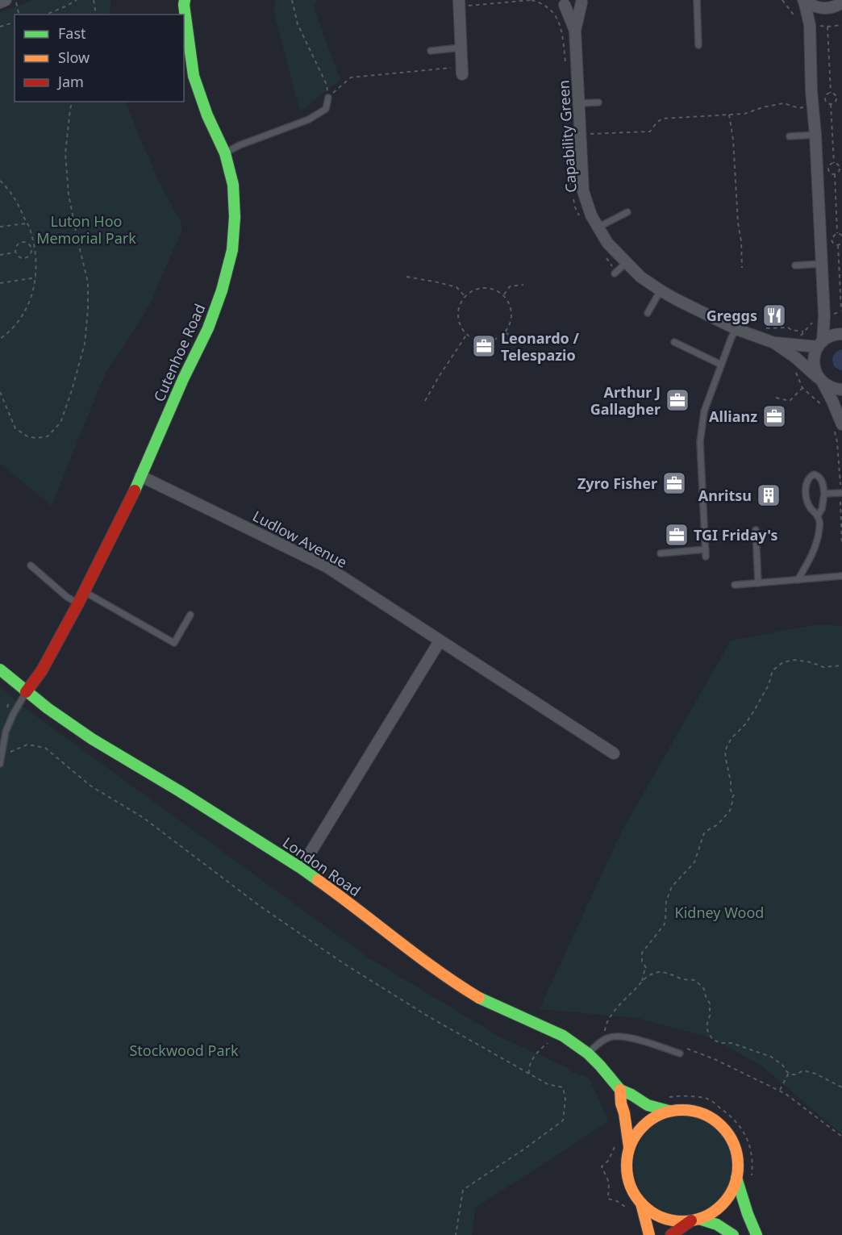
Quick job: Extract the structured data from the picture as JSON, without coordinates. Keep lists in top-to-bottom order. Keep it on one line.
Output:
{"streets":{"main road":["Cutenhoe Road","London Road"],"street":["Capability Green","Ludlow Avenue"]},"crossings":[["Cutenhoe Road","Ludlow Avenue"],["Cutenhoe Road","London Road"]],"parks":["Luton Hoo Memorial Park","Kidney Wood","Stockwood Park"],"places":{"restaurant":["Greggs"],"office":["Leonardo / Telespazio","Arthur J Gallagher","Allianz","Zyro Fisher","TGI Friday's"],"building":["Anritsu"]},"legend":["Fast","Slow","Jam"]}
